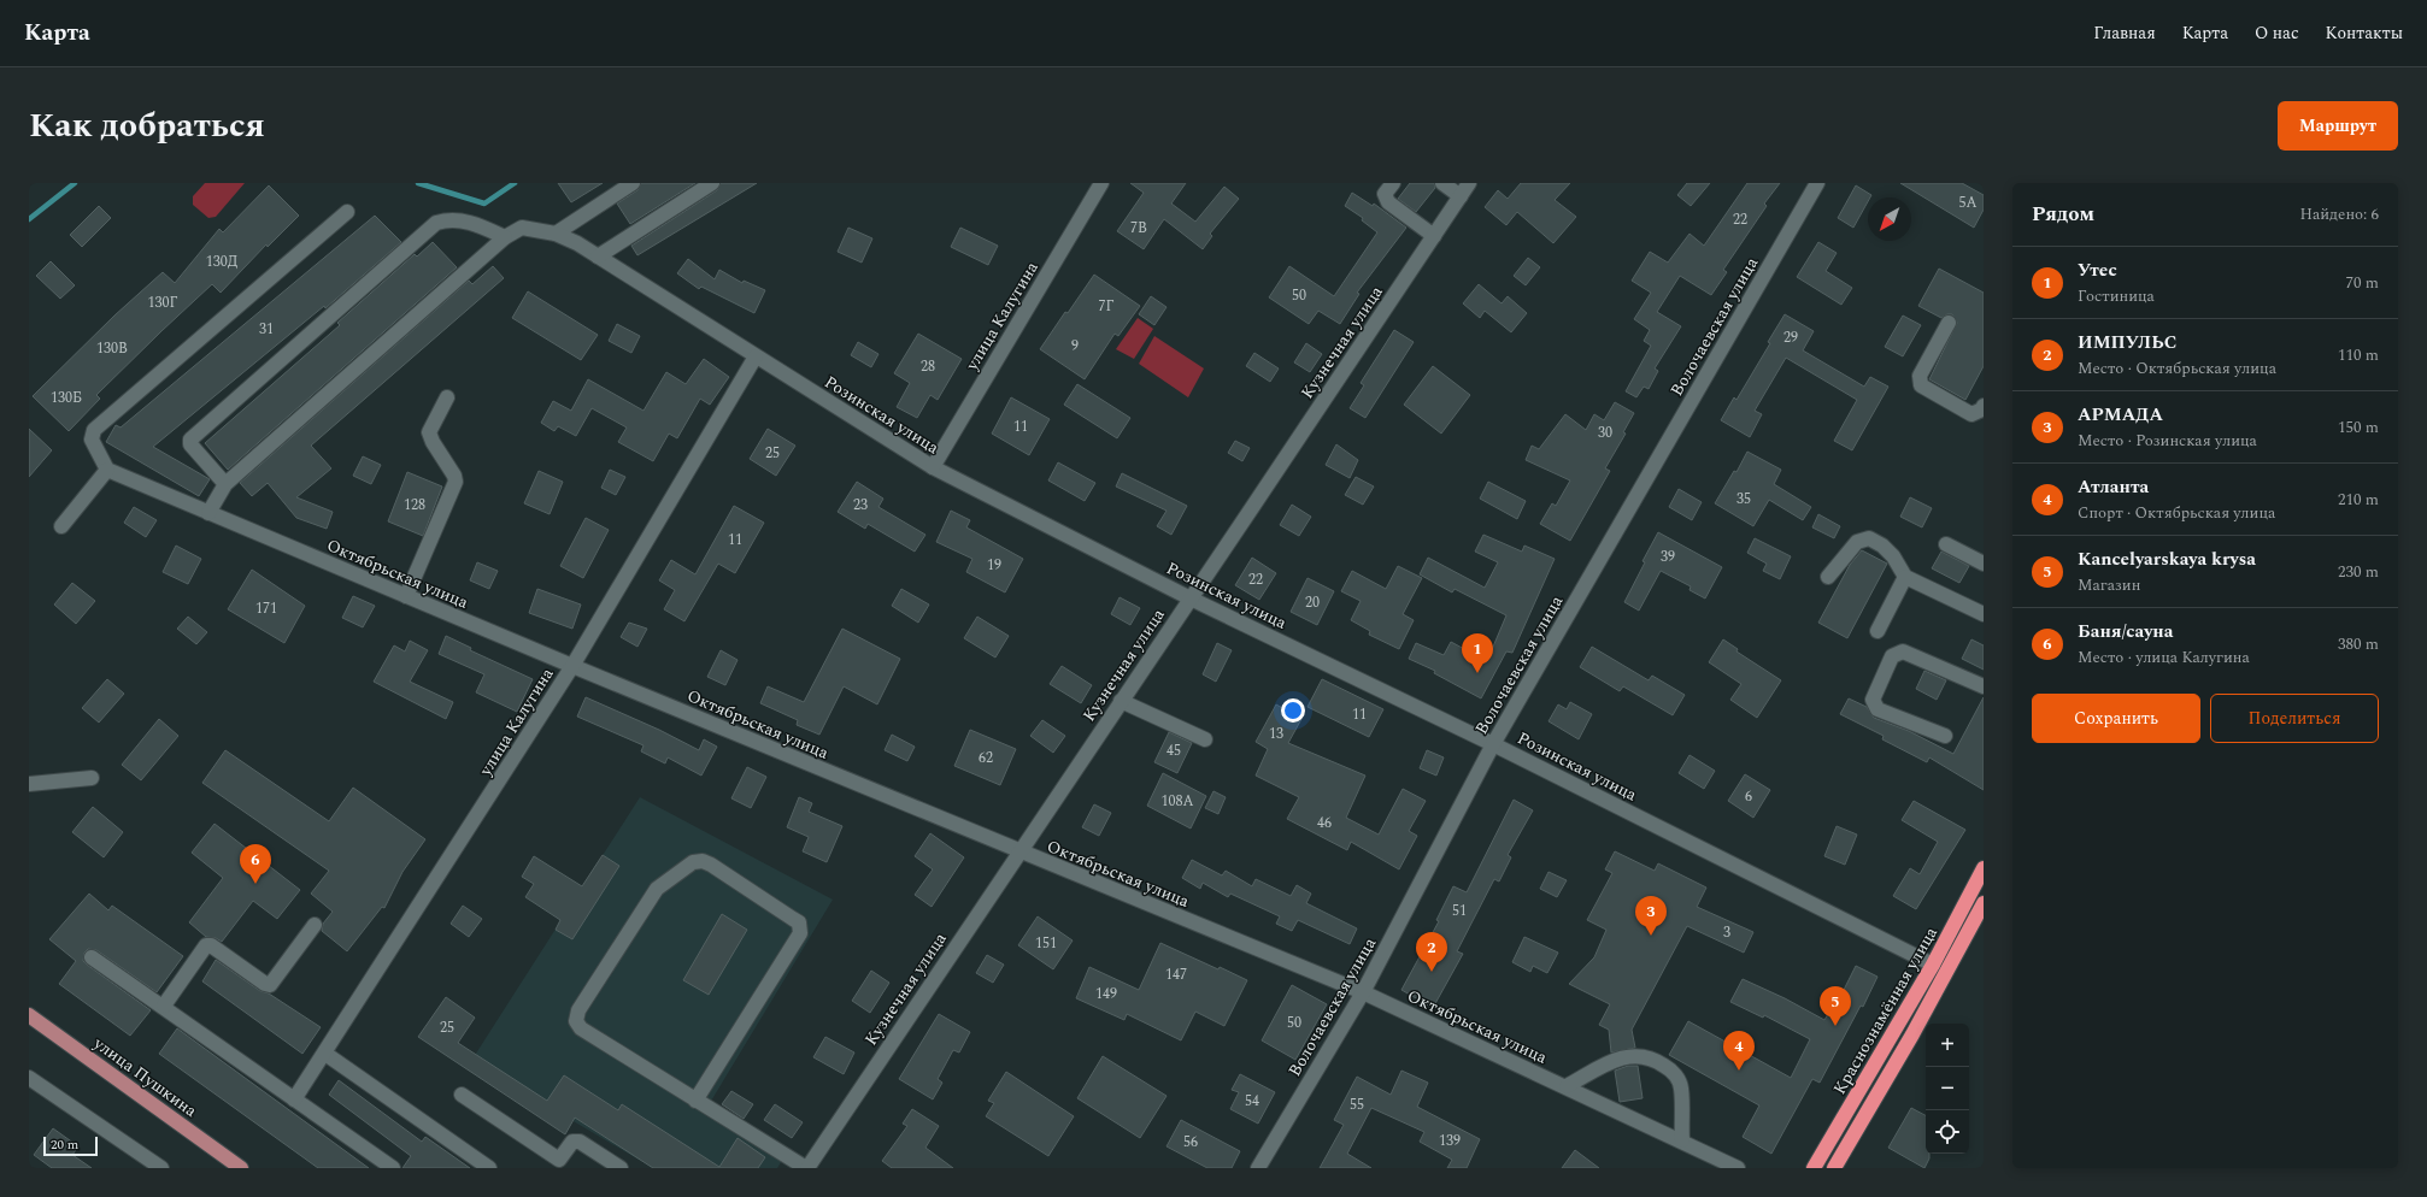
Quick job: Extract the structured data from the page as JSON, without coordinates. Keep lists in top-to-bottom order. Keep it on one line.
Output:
{"streets":{"highway":["Краснознамённая улица"],"main road":["улица Пушкина"],"street":["улица Калугина","Волочаевская улица","Кузнечная улица","Розинская улица","Октябрьская улица"]},"crossings":[["улица Калугина","Розинская улица"],["улица Калугина","Октябрьская улица"],["Волочаевская улица","Розинская улица"],["Волочаевская улица","Октябрьская улица"],["Кузнечная улица","Розинская улица"],["Кузнечная улица","Октябрьская улица"],["Розинская улица","Краснознамённая улица"]],"house_numbers":["5А","22","7В","130Д","50","130Г","7Г","31","29","9","130В","28","130Б","11","30","25","35","128","23","11","39","19","22","20","171","11","13","45","62","6","108А","46","51","3","151","147","149","50","25","54","55","139","56"],"scale_bar":"20 m","north":"bottom left","page":{"header":"Карта","nav":["Главная","Карта","О нас","Контакты"],"title":"Как добраться","buttons":["Маршрут",["Сохранить","Поделиться"]],"heading":["Рядом","Найдено: 6"],"list":[{"mark":"1","name":"Утес","note":"Гостиница","value":"70 m"},{"mark":"2","name":"ИМПУЛЬС","note":"Место · Октябрьская улица","value":"110 m"},{"mark":"3","name":"АРМАДА","note":"Место · Розинская улица","value":"150 m"},{"mark":"4","name":"Атланта","note":"Спорт · Октябрьская улица","value":"210 m"},{"mark":"5","name":"Kancelyarskaya krysa","note":"Магазин","value":"230 m"},{"mark":"6","name":"Баня/сауна","note":"Место · улица Калугина","value":"380 m"}],"pins":["1","6","3","2","5","4"],"map_buttons":["+","−"],"scale":"20 m"}}
